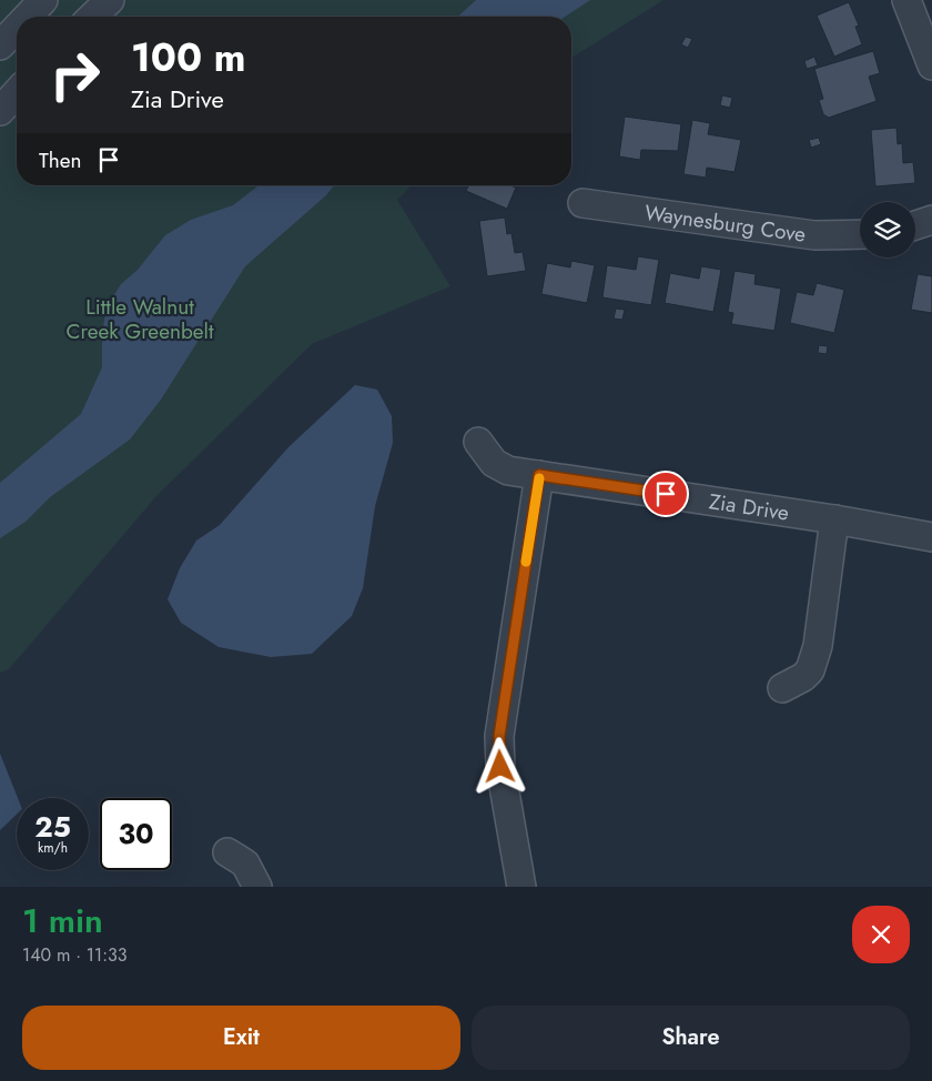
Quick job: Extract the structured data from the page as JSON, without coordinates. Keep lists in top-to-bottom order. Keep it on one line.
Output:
{"streets":{"street":["Waynesburg Cove","Zia Drive"]},"parks":["Little Walnut Creek Greenbelt"],"page":{"turn":["100 m","Zia Drive"],"then":"Then","speed":"25 km/h","limit":"30","heading":["1 min","140 m · 11:33"],"buttons":["Exit","Share"]}}
